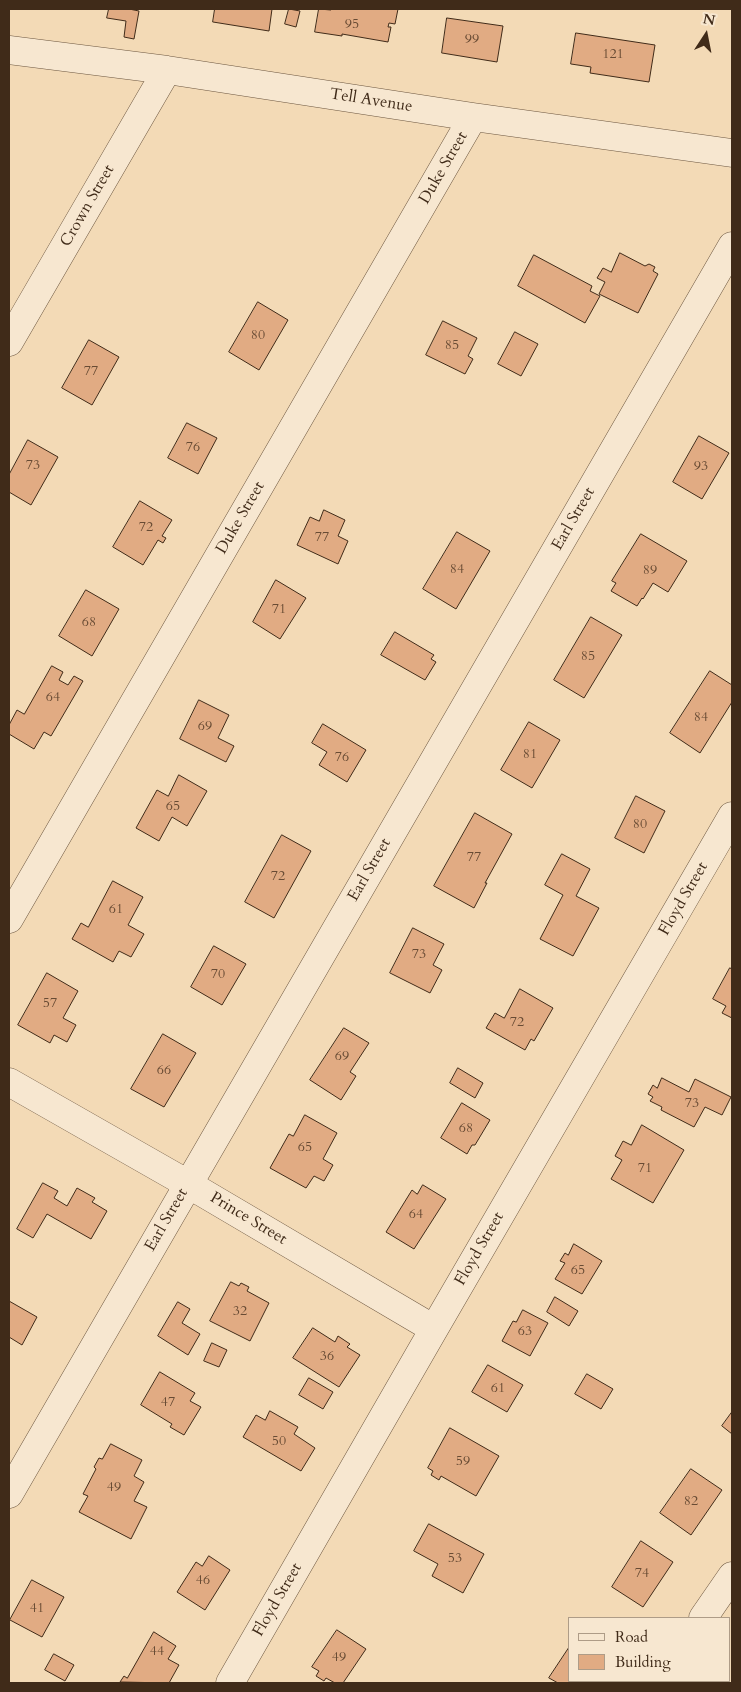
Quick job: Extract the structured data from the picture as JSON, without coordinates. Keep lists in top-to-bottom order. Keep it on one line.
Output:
{"streets":{"street":["Tell Avenue","Duke Street","Crown Street","Earl Street","Floyd Street","Prince Street"]},"crossings":[["Tell Avenue","Duke Street"],["Tell Avenue","Crown Street"],["Earl Street","Prince Street"],["Floyd Street","Prince Street"]],"house_numbers":["95","99","121","80","85","77","76","73","93","72","77","84","89","71","68","85","64","84","69","81","76","65","80","77","72","61","73","70","57","72","69","66","73","68","65","71","64","65","32","63","36","61","47","50","59","49","82","53","74","46","41","44","49"],"legend":["Road","Building"],"north":"top"}
